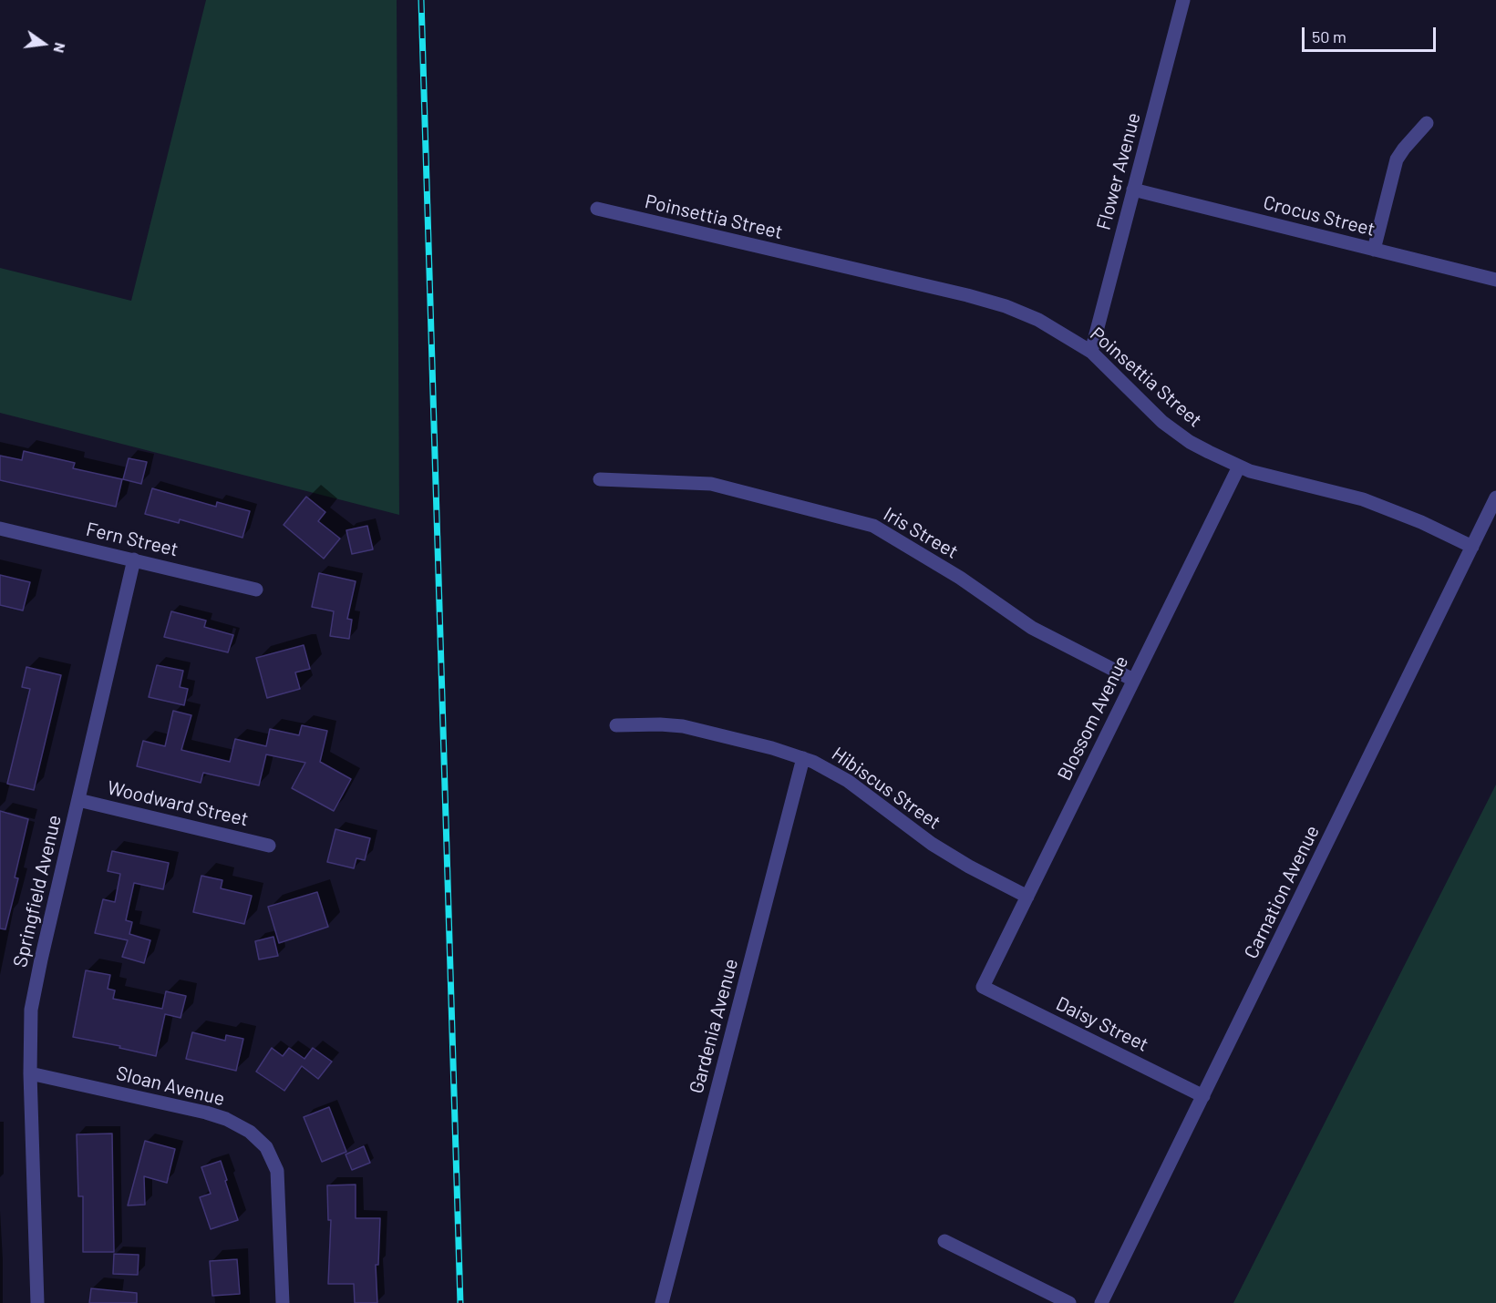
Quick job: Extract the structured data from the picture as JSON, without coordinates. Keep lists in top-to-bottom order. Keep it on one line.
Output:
{"streets":{"street":["Flower Avenue","Crocus Street","Poinsettia Street","Iris Street","Fern Street","Blossom Avenue","Hibiscus Street","Woodward Street","Springfield Avenue","Carnation Avenue","Daisy Street","Gardenia Avenue","Sloan Avenue"]},"crossings":[["Flower Avenue","Crocus Street"],["Flower Avenue","Poinsettia Street"],["Poinsettia Street","Blossom Avenue"],["Poinsettia Street","Carnation Avenue"],["Iris Street","Blossom Avenue"],["Fern Street","Springfield Avenue"],["Blossom Avenue","Hibiscus Street"],["Blossom Avenue","Daisy Street"],["Hibiscus Street","Gardenia Avenue"],["Woodward Street","Springfield Avenue"],["Springfield Avenue","Sloan Avenue"],["Carnation Avenue","Daisy Street"]],"scale_bar":"50 m","north":"right"}
